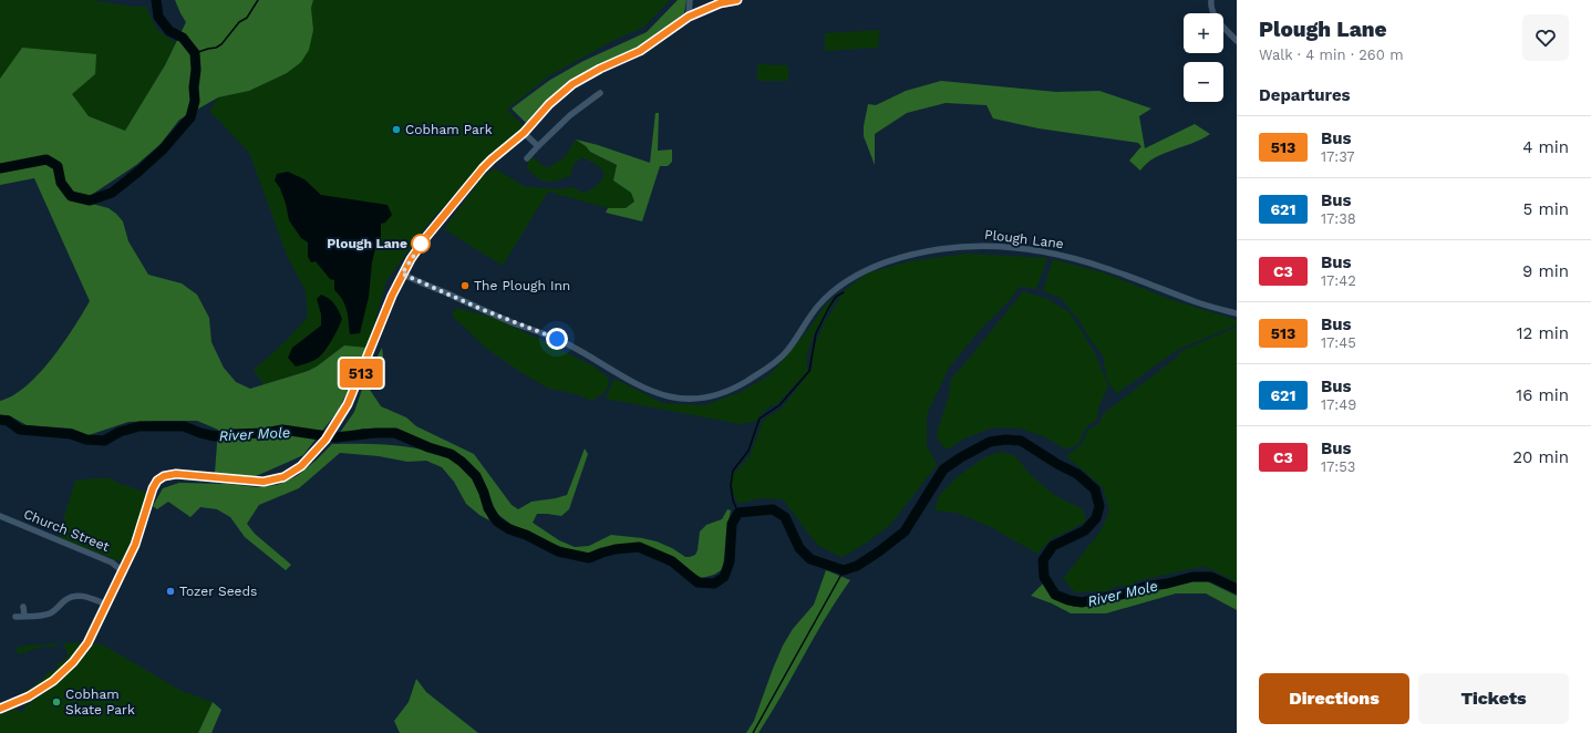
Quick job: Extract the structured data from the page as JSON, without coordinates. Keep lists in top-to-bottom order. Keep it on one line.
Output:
{"streets":{"street":["Plough Lane","Church Street"]},"water":["River Mole"],"places":["Cobham Park","Plough Lane","The Plough Inn","Tozer Seeds","Cobham Skate Park"],"lines":["bus line 513"],"page":{"on_map":"513","heading":[["Plough Lane","Walk · 4 min · 260 m"],"Departures"],"map_buttons":["+","−"],"list":[{"mark":"513","name":"Bus","note":"17:37","value":"4 min"},{"mark":"621","name":"Bus","note":"17:38","value":"5 min"},{"mark":"C3","name":"Bus","note":"17:42","value":"9 min"},{"mark":"513","name":"Bus","note":"17:45","value":"12 min"},{"mark":"621","name":"Bus","note":"17:49","value":"16 min"},{"mark":"C3","name":"Bus","note":"17:53","value":"20 min"}],"buttons":["Directions","Tickets"]}}
